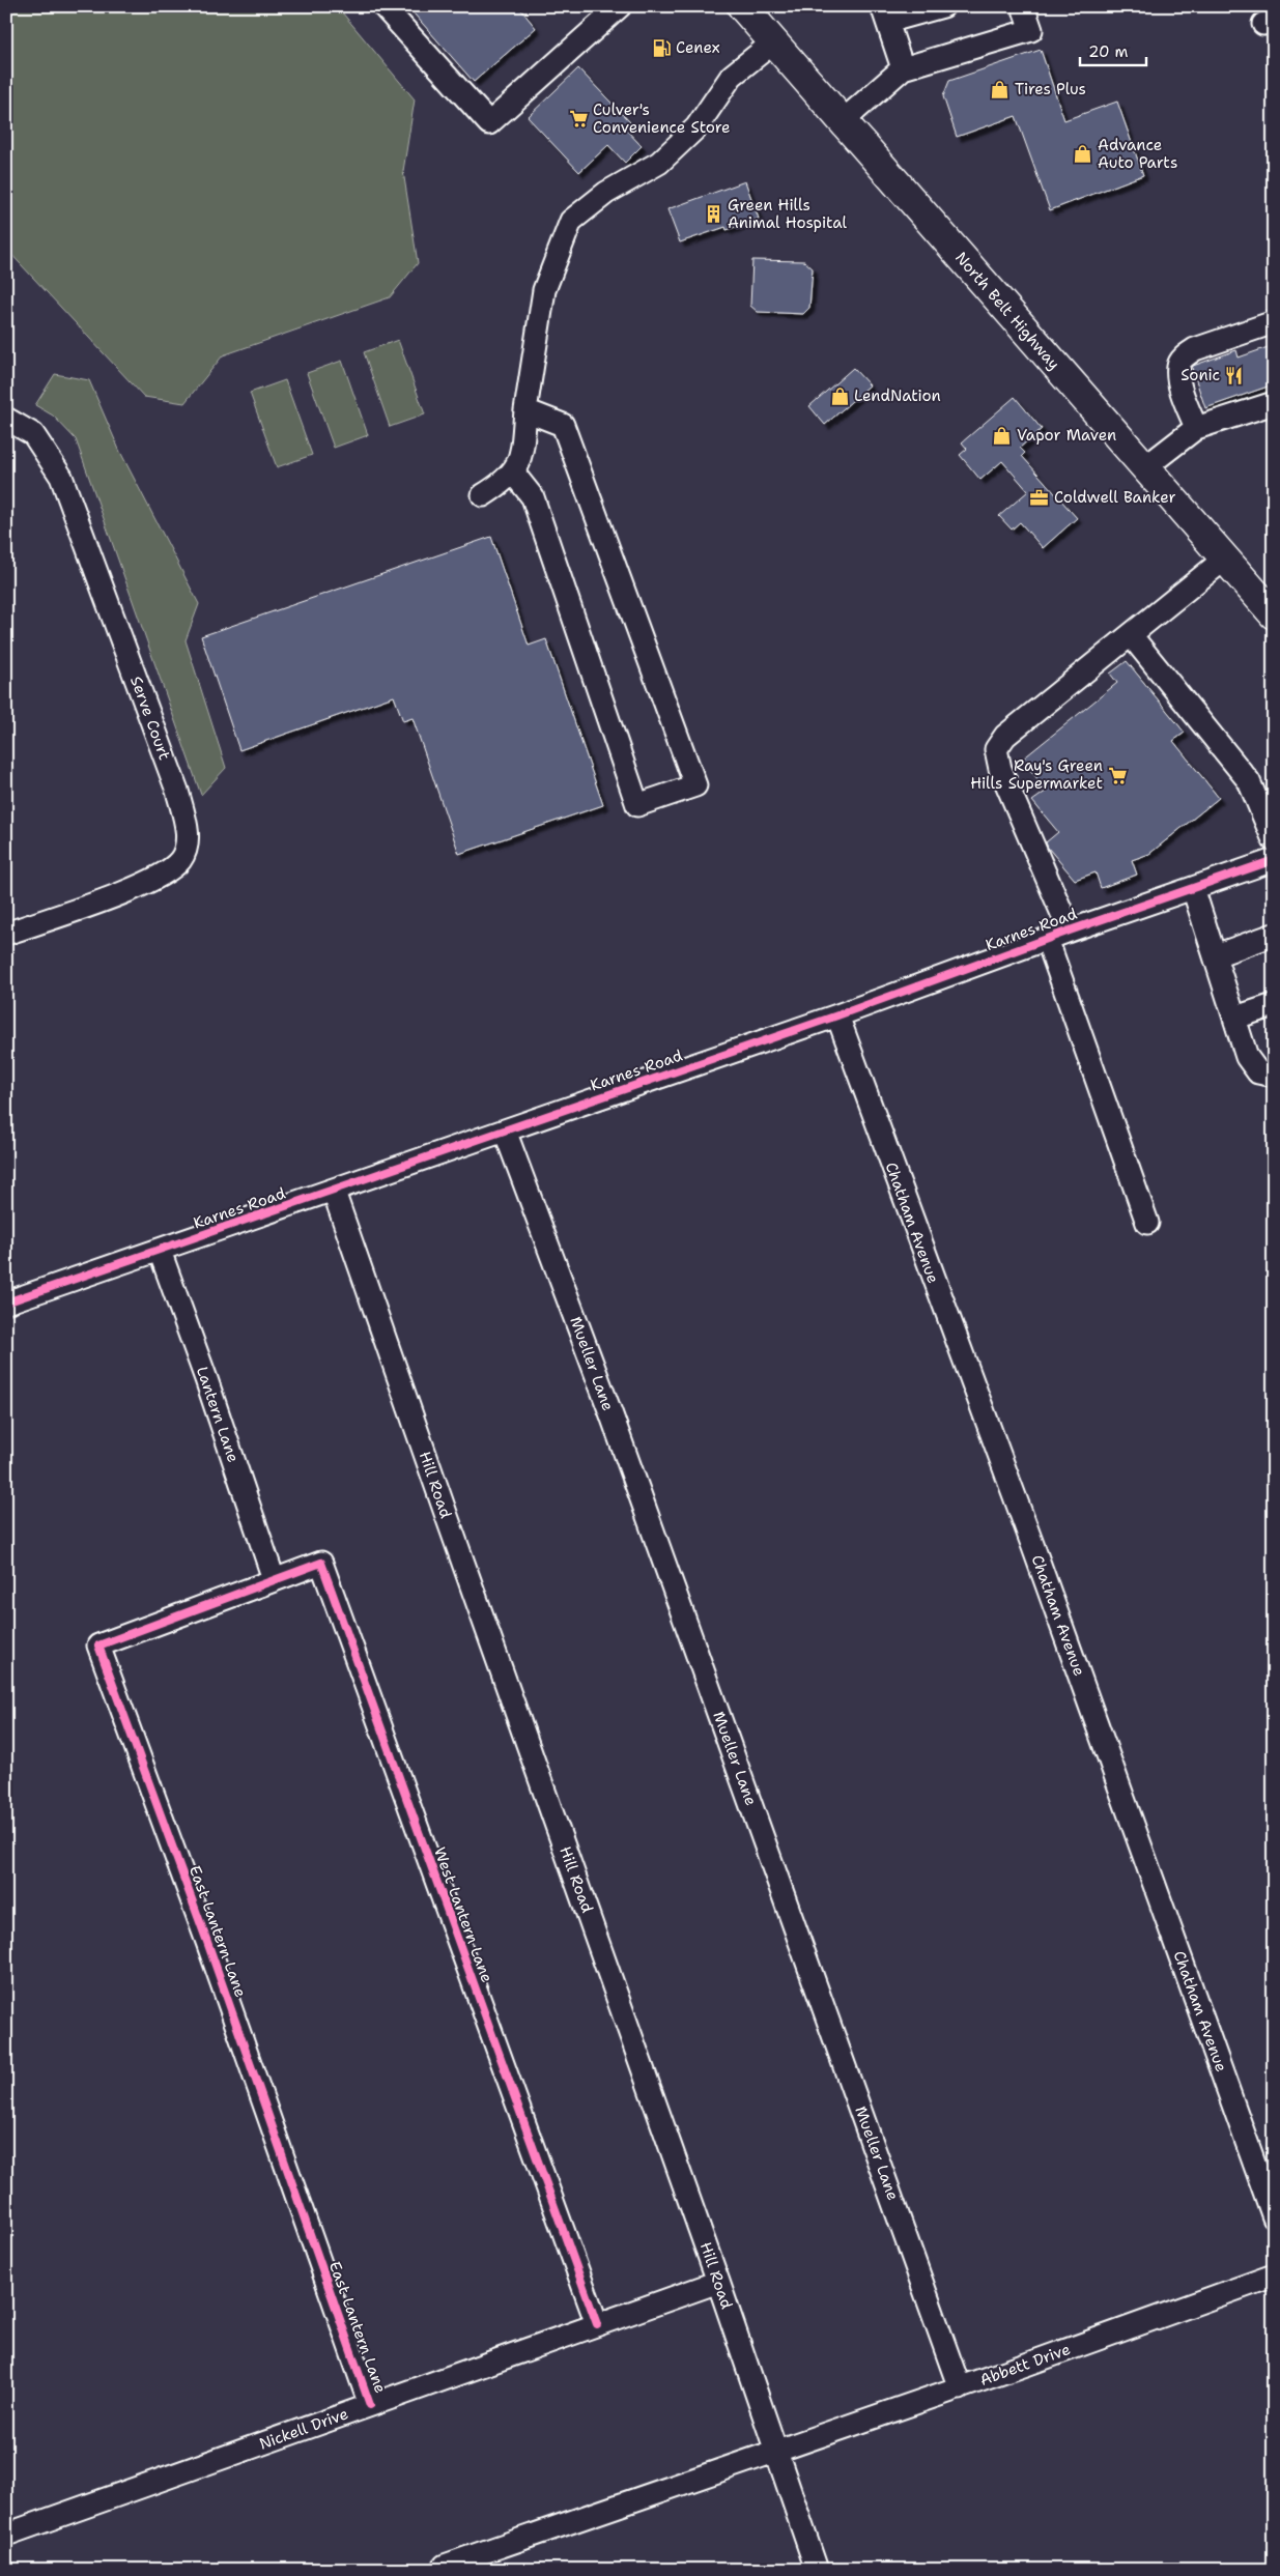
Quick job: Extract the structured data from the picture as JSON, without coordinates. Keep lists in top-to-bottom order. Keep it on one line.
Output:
{"streets":{"main road":["North Belt Highway"],"street":["Serve Court","Karnes Road","Chatham Avenue","Mueller Lane","Lantern Lane","Hill Road","West Lantern Lane","East Lantern Lane","Abbett Drive","Nickell Drive"]},"crossings":[["Karnes Road","Chatham Avenue"],["Karnes Road","Mueller Lane"],["Karnes Road","Lantern Lane"],["Karnes Road","Hill Road"],["Mueller Lane","Abbett Drive"],["Lantern Lane","West Lantern Lane"],["Lantern Lane","East Lantern Lane"],["Hill Road","Abbett Drive"],["Hill Road","Nickell Drive"],["West Lantern Lane","East Lantern Lane"],["West Lantern Lane","Nickell Drive"],["East Lantern Lane","Nickell Drive"]],"places":{"fuel station":["Cenex"],"shop":["Tires Plus","Advance Auto Parts","LendNation","Vapor Maven"],"supermarket":["Culver's Convenience Store","Ray's Green Hills Supermarket"],"building":["Green Hills Animal Hospital"],"restaurant":["Sonic"],"office":["Coldwell Banker"]},"scale_bar":"20 m"}
